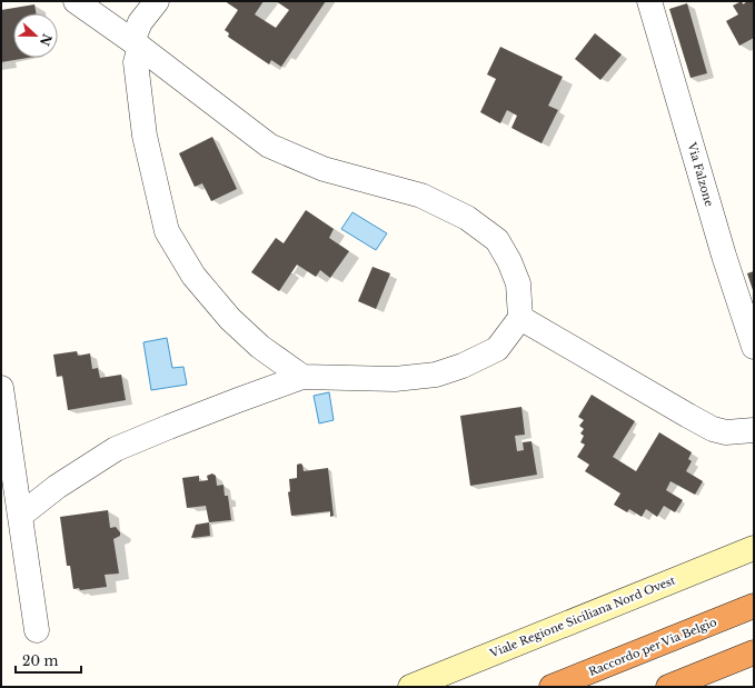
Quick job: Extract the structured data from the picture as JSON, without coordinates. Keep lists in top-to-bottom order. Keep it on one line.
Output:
{"streets":{"highway":["Raccordo per Via Belgio"],"street":["Via Falzone","Viale Regione Siciliana Nord Ovest"]},"scale_bar":"20 m","north":"right"}
